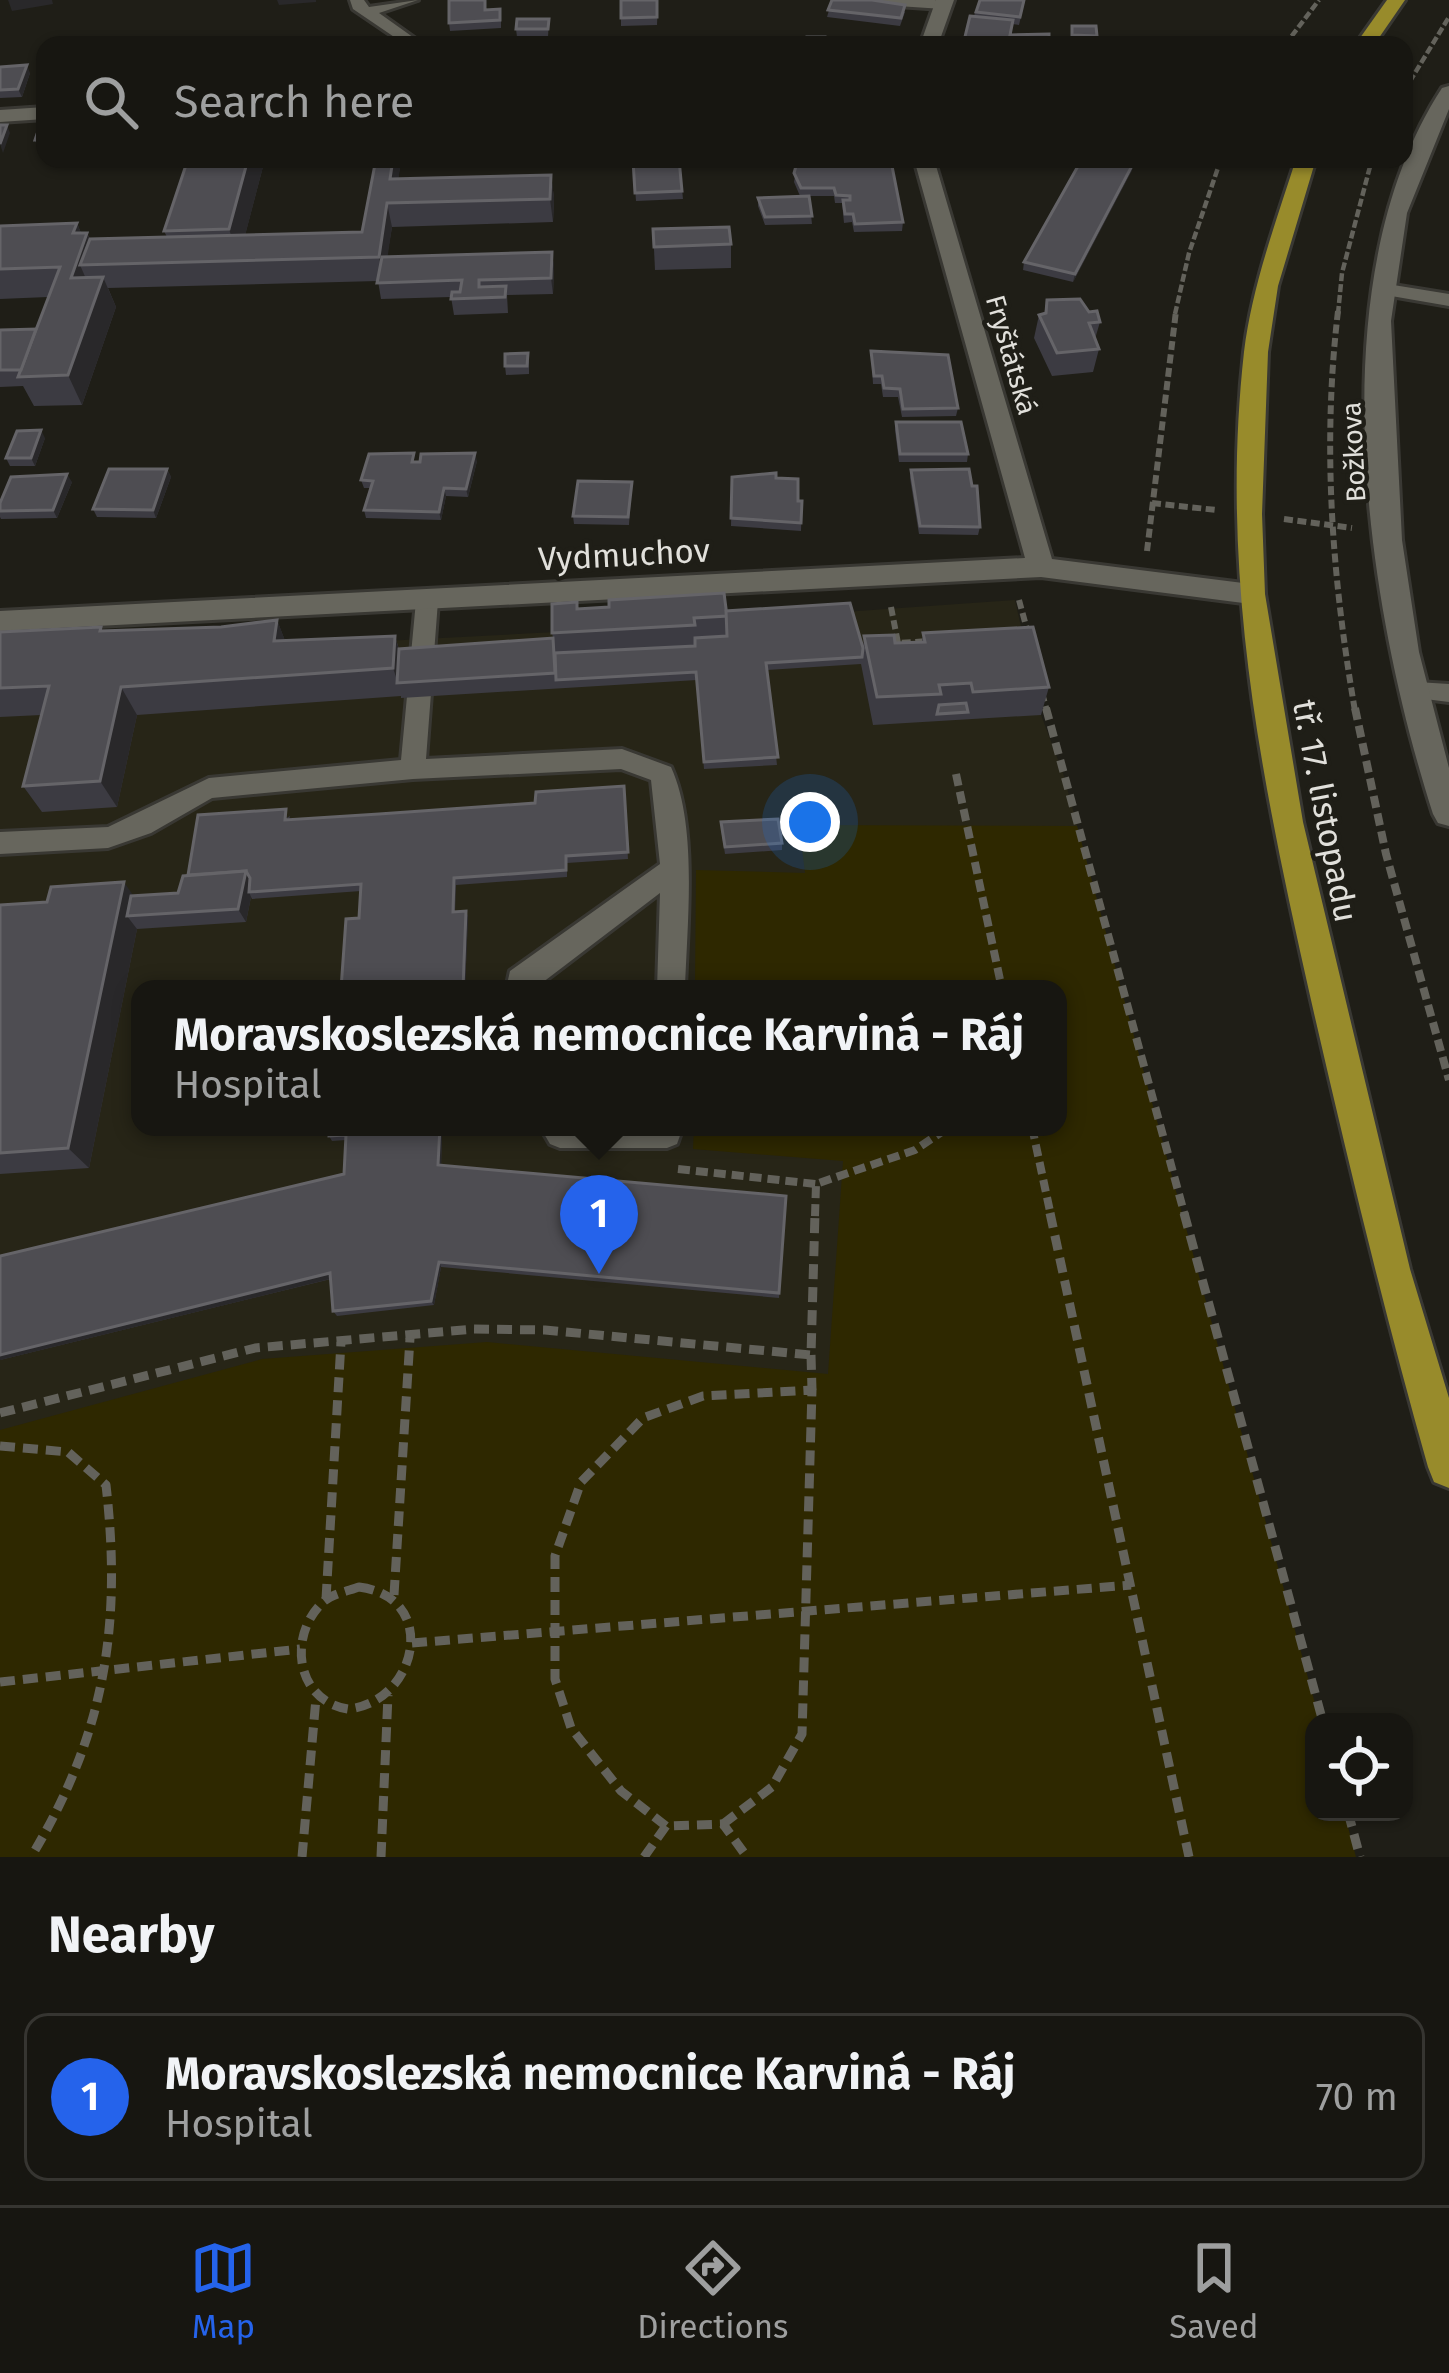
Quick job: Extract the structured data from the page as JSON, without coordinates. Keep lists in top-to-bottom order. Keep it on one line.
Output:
{"streets":{"main road":["tř. 17. listopadu"],"street":["Fryštátská","Božkova","Vydmuchov"]},"crossings":[["Fryštátská","Vydmuchov"],["Vydmuchov","tř. 17. listopadu"]],"page":{"search":"Search here","popup":["Moravskoslezská nemocnice Karviná - Ráj","Hospital"],"pins":"1","heading":"Nearby","list":[{"mark":"1","name":"Moravskoslezská nemocnice Karviná - Ráj","note":"Hospital","value":"70 m"}],"nav":["Map","Directions","Saved"]}}
